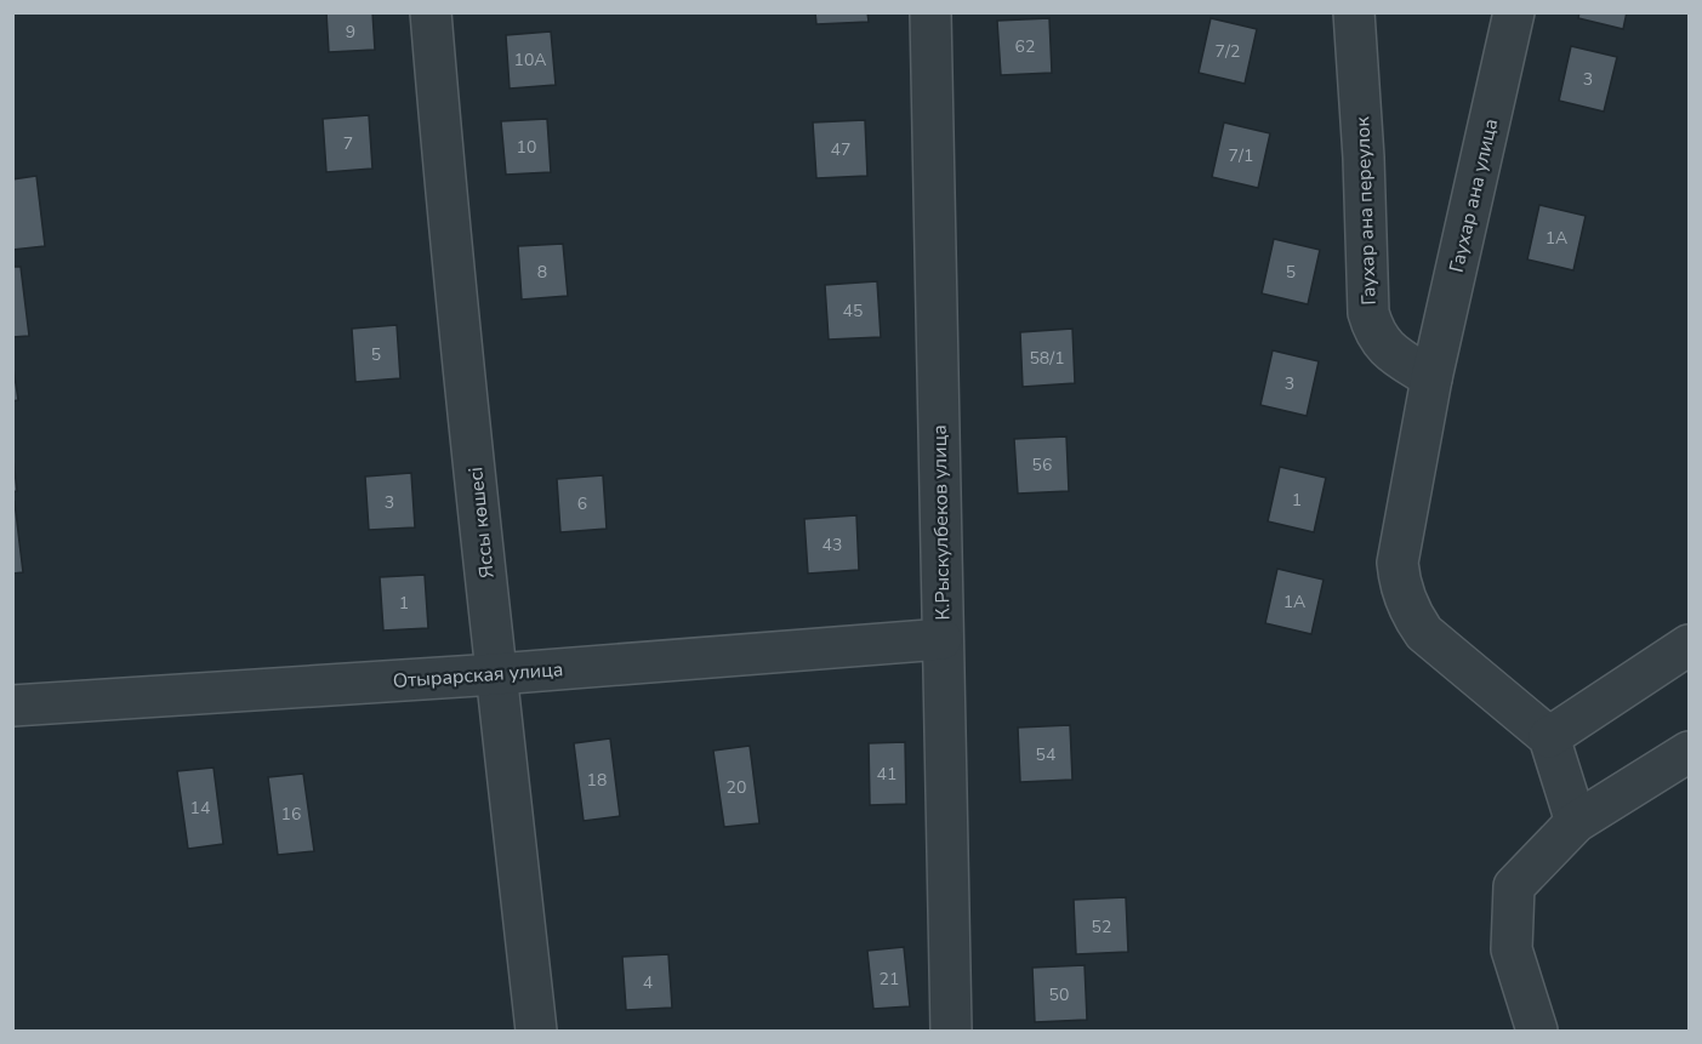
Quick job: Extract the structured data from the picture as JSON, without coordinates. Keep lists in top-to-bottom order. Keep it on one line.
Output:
{"streets":{"street":["Гаухар ана улица","Гаухар ана переулок","Яссы көшесі","К.Рыскулбеков улица","Отырарская улица"]},"crossings":[["Гаухар ана улица","Гаухар ана переулок"],["Яссы көшесі","Отырарская улица"],["К.Рыскулбеков улица","Отырарская улица"]],"house_numbers":["9","62","7/2","10A","3","7","10","47","7/1","1A","8","5","45","5","58/1","3","56","1","3","6","43","1A","1","54","41","18","20","14","16","52","21","4","50"]}
